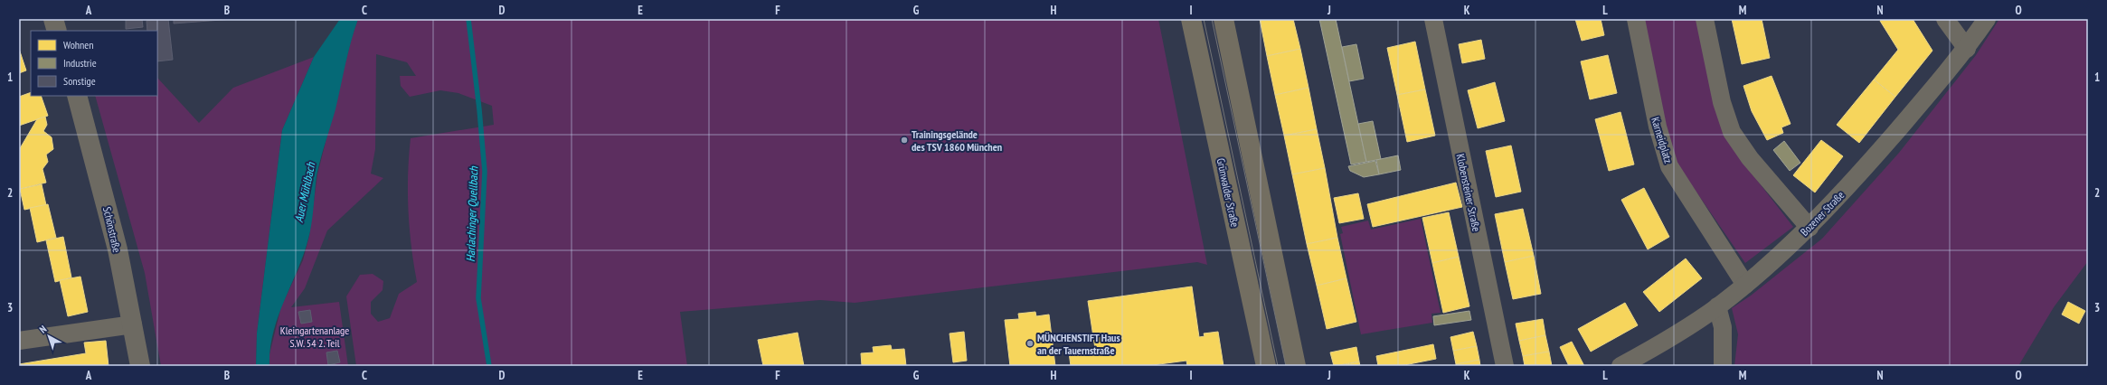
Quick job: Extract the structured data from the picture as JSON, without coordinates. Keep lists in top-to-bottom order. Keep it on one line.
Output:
{"streets":{"main road":["Grünwalder Straße"],"street":["Karneidplatz","Klobensteiner Straße","Bozener Straße","Schönstraße"]},"crossings":[["Karneidplatz","Bozener Straße"]],"water":["Auer Mühlbach","Harlachinger Quellbach"],"parks":["Kleingartenanlage S.W. 54 2. Teil"],"places":["Trainingsgelände des TSV 1860 München","MÜNCHENSTIFT Haus an der Tauernstraße"],"legend":["Wohnen","Industrie","Sonstige"],"north":"top left","grid":{"columns":["A","B","C","D","E","F","G","H","I","J","K","L","M","N","O"],"rows":["1","2","3"]}}
